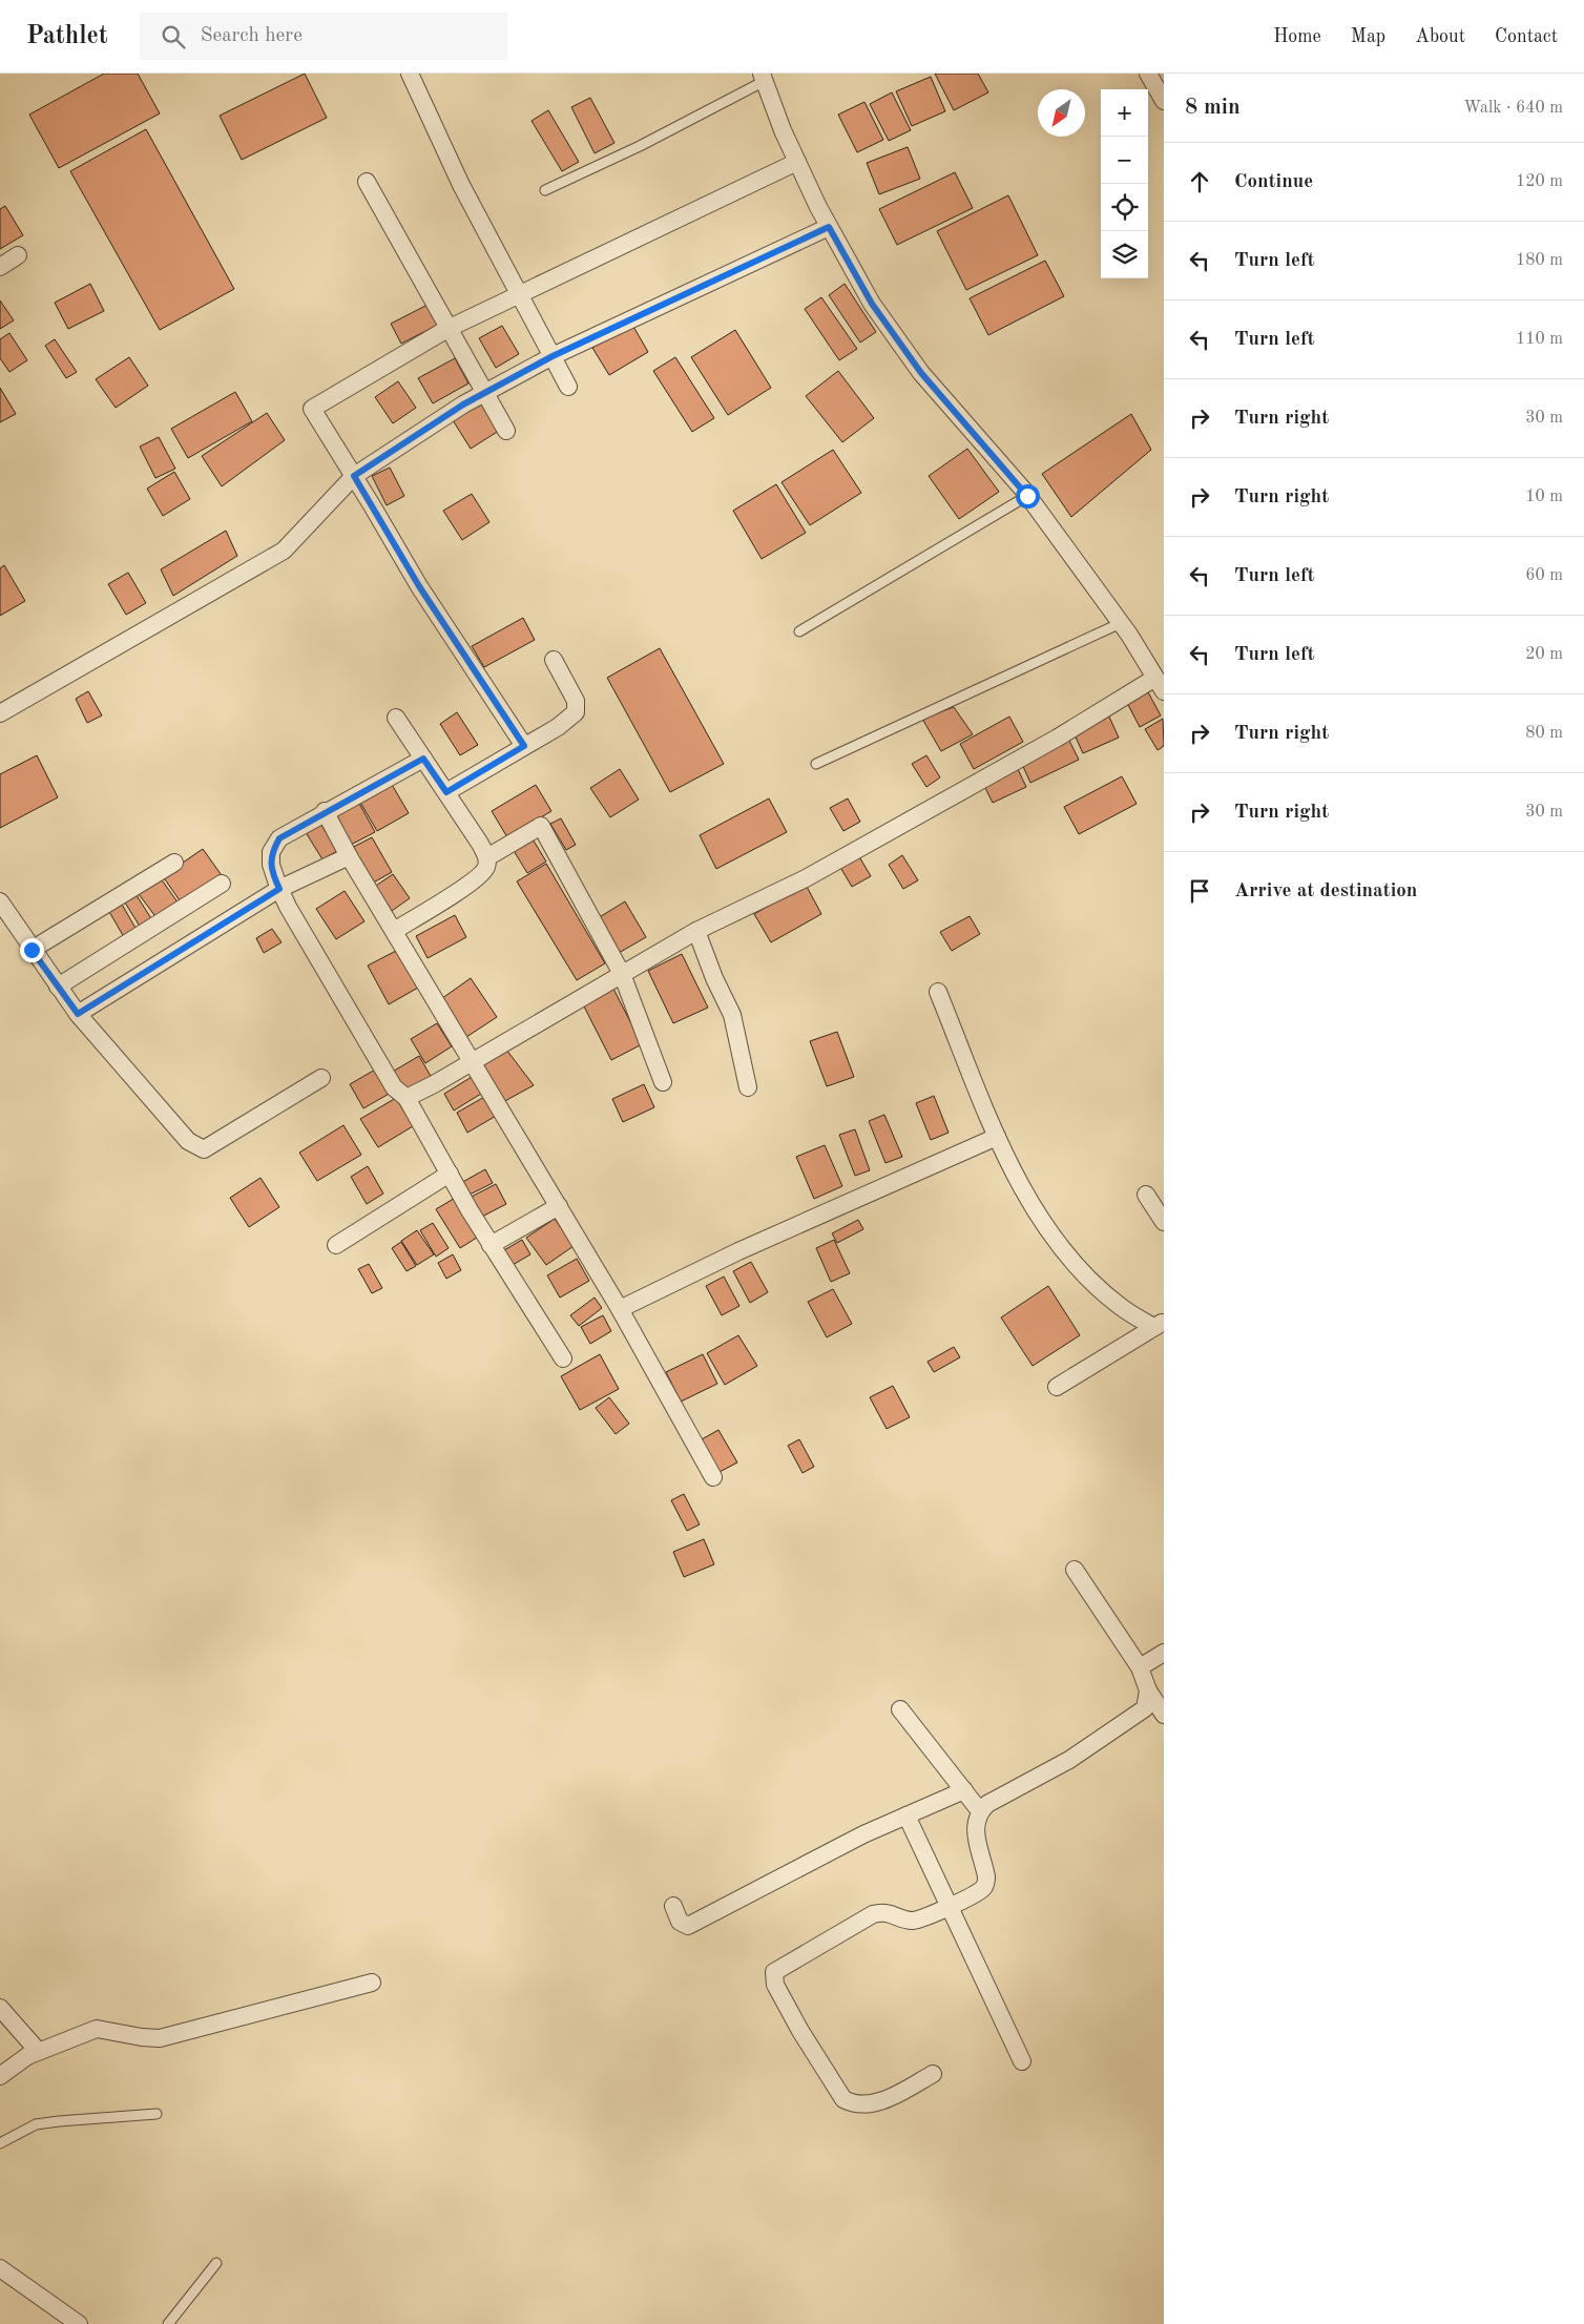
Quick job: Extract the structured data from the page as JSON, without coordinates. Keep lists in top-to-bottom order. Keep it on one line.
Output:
{"north":"bottom left","page":{"header":"Pathlet","search":"Search here","nav":["Home","Map","About","Contact"],"heading":["8 min","Walk · 640 m"],"map_buttons":["+","−"],"list":[["Continue","120 m"],["Turn left","180 m"],["Turn left","110 m"],["Turn right","30 m"],["Turn right","10 m"],["Turn left","60 m"],["Turn left","20 m"],["Turn right","80 m"],["Turn right","30 m"],"Arrive at destination"]}}
